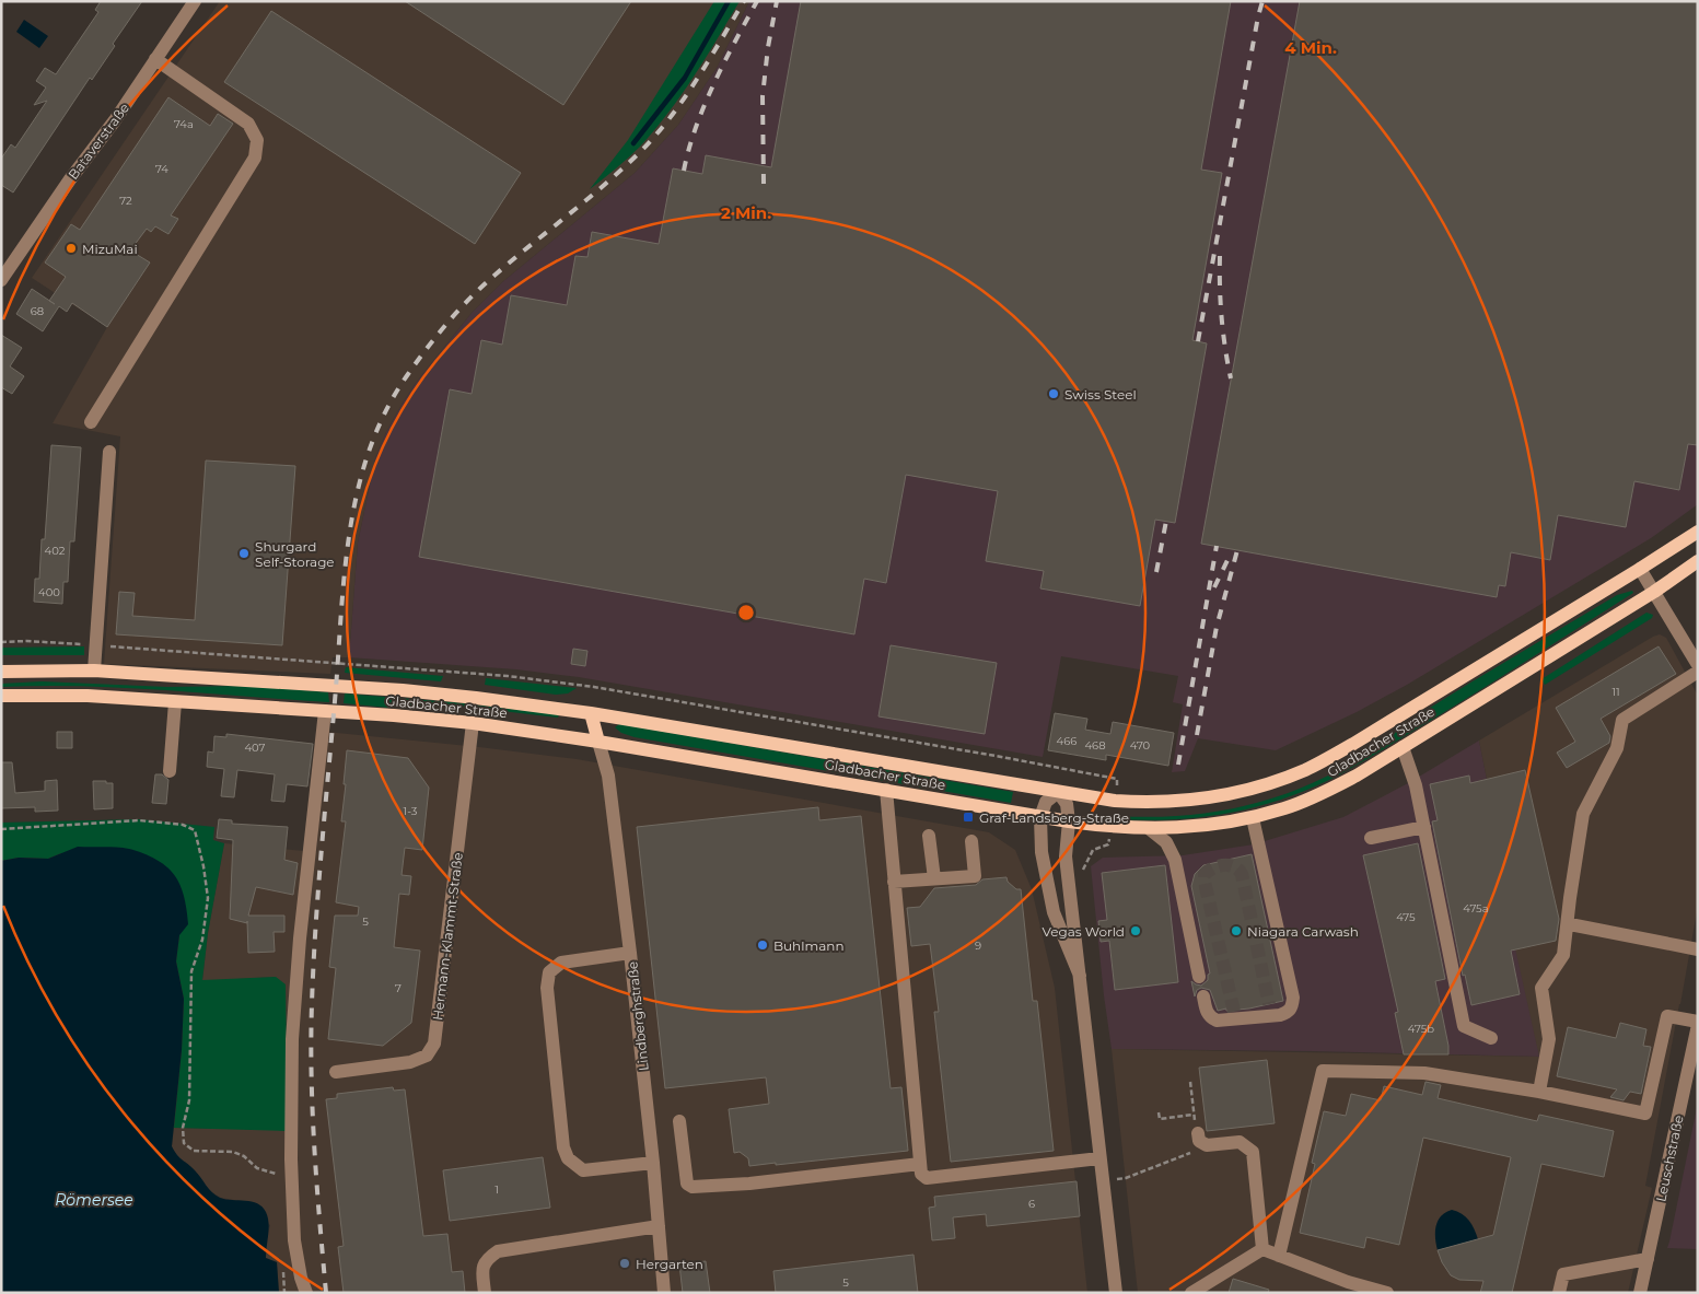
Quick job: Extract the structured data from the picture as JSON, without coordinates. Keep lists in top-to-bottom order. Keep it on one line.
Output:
{"streets":{"main road":["Gladbacher Straße"],"street":["Bataverstraße","Hermann-Klammt-Straße","Lindberghstraße","Leuschstraße"]},"crossings":[["Gladbacher Straße","Hermann-Klammt-Straße"],["Gladbacher Straße","Lindberghstraße"]],"water":["Römersee"],"places":{"other":["MizuMai","Swiss Steel","Shurgard Self-Storage","Vegas World","Niagara Carwash","Buhlmann","Hergarten"],"transit":["Graf-Landsberg-Straße"]},"house_numbers":["74a","74","72","68","402","400","11","466","468","470","407","1-3","475a","475","5","9","7","475b","1","6","5"],"rings":["4 Min.","2 Min."]}
